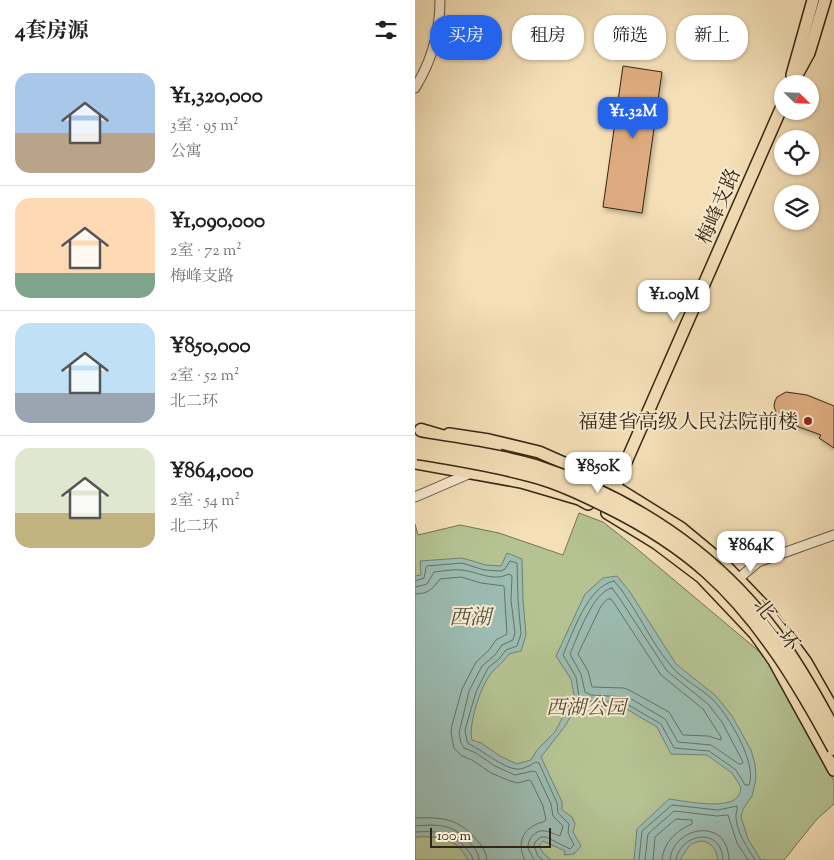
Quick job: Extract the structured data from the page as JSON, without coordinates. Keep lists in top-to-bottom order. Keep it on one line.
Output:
{"streets":{"highway":["北二环"],"main road":["梅峰支路"]},"water":["西湖"],"parks":["西湖公园"],"places":["福建省高级人民法院前楼"],"scale_bar":"100 m","north":"bottom right","page":{"heading":"4套房源","chip":["买房","租房","筛选","新上"],"list":[{"name":"¥1,320,000","note":"3室 · 95 m² · 公寓"},{"name":"¥1,090,000","note":"2室 · 72 m² · 梅峰支路"},{"name":"¥850,000","note":"2室 · 52 m² · 北二环"},{"name":"¥864,000","note":"2室 · 54 m² · 北二环"}],"price":["¥1.32M","¥1.09M","¥850K","¥864K"],"scale":"100 m"}}
